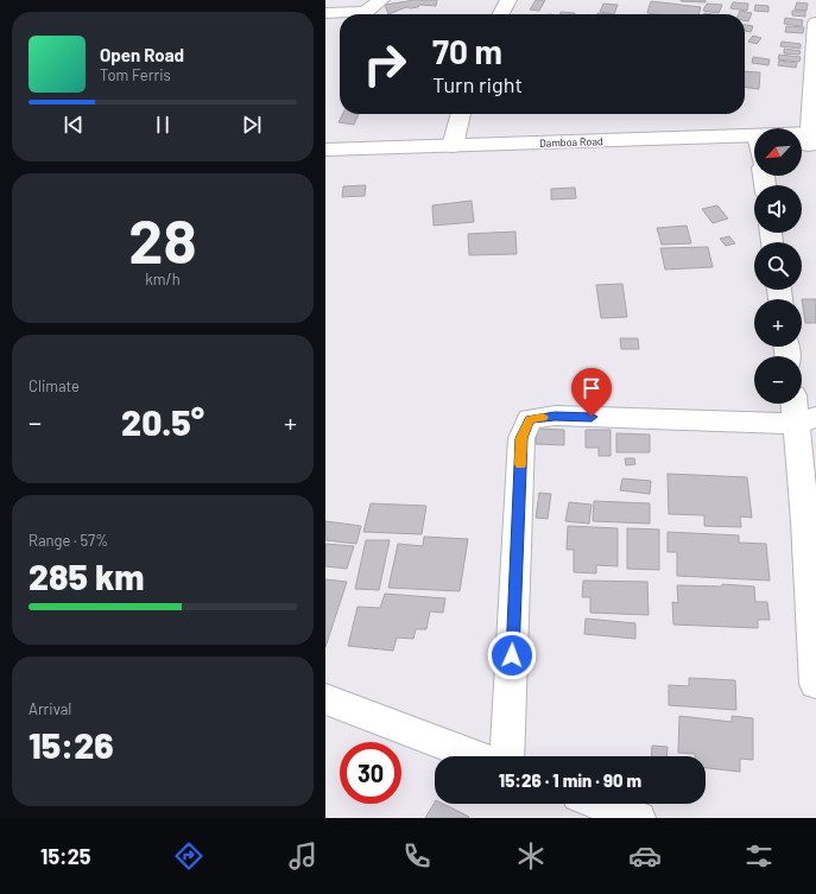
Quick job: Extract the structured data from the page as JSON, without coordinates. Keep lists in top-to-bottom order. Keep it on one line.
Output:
{"streets":{"street":["Damboa Road"]},"north":"bottom left","page":{"turn":["70 m","Turn right"],"song":["Open Road","Tom Ferris"],"map_buttons":["+","−"],"tile":[["28","km/h"],"Climate",["Range · 57%","285 km"],["Arrival","15:26"]],"heat":["−","20.5°","+"],"limit":"30","trip":"15:26 · 1 min · 90 m","tabs":"15:25"}}
